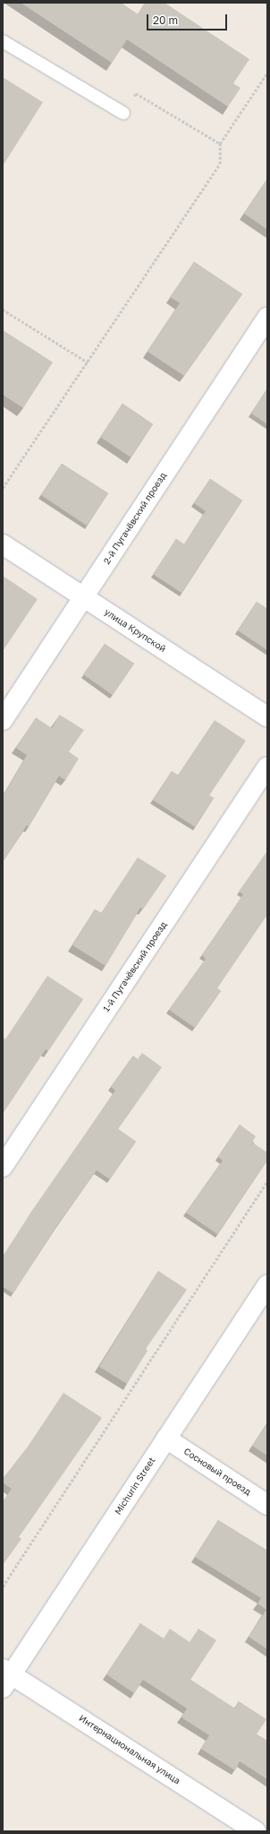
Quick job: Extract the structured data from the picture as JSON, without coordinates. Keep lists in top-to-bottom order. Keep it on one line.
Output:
{"streets":{"street":["2-й Пугачёвский проезд","улица Крупской","1-й Пугачёвский проезд","Сосновый проезд","Michurin Street","Интернациональная улица"]},"crossings":[["2-й Пугачёвский проезд","улица Крупской"],["Сосновый проезд","Michurin Street"],["Michurin Street","Интернациональная улица"]],"scale_bar":"20 m"}
